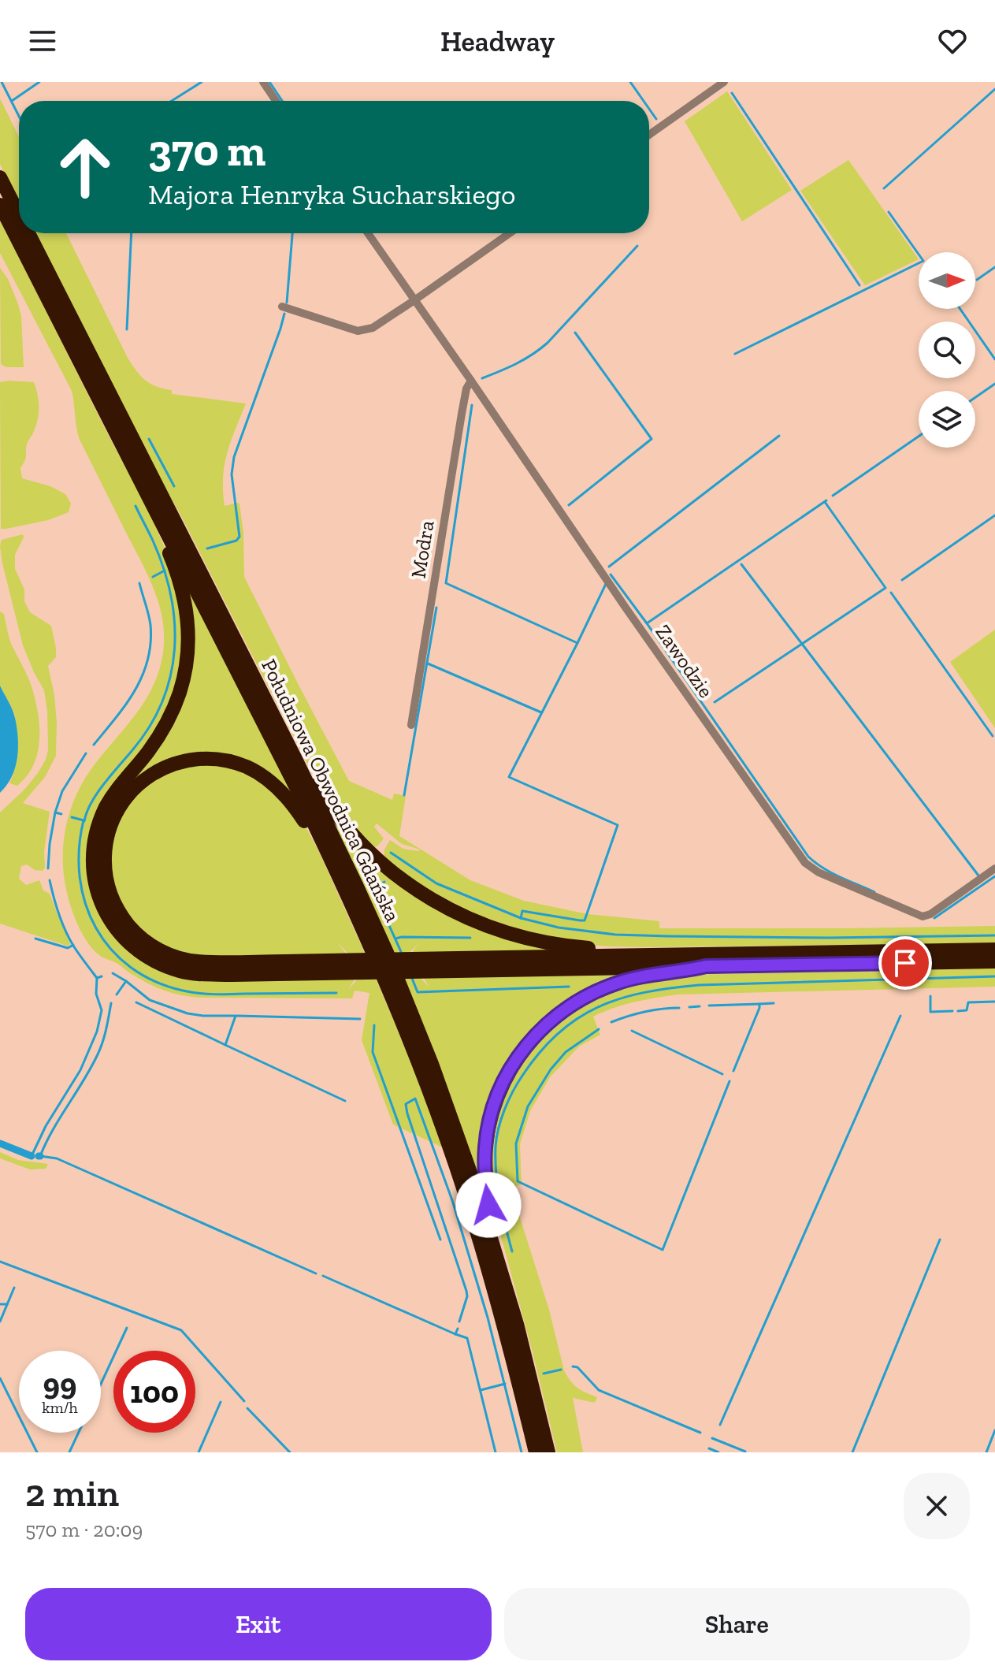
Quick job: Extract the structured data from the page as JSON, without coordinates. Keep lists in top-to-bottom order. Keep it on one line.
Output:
{"streets":{"highway":["Południowa Obwodnica Gdańska"],"street":["Modra","Zawodzie"]},"crossings":[["Modra","Zawodzie"]],"north":"right","page":{"header":"Headway","turn":["370 m","Majora Henryka Sucharskiego"],"speed":"99 km/h","limit":"100","heading":["2 min","570 m · 20:09"],"buttons":["Exit","Share"]}}
